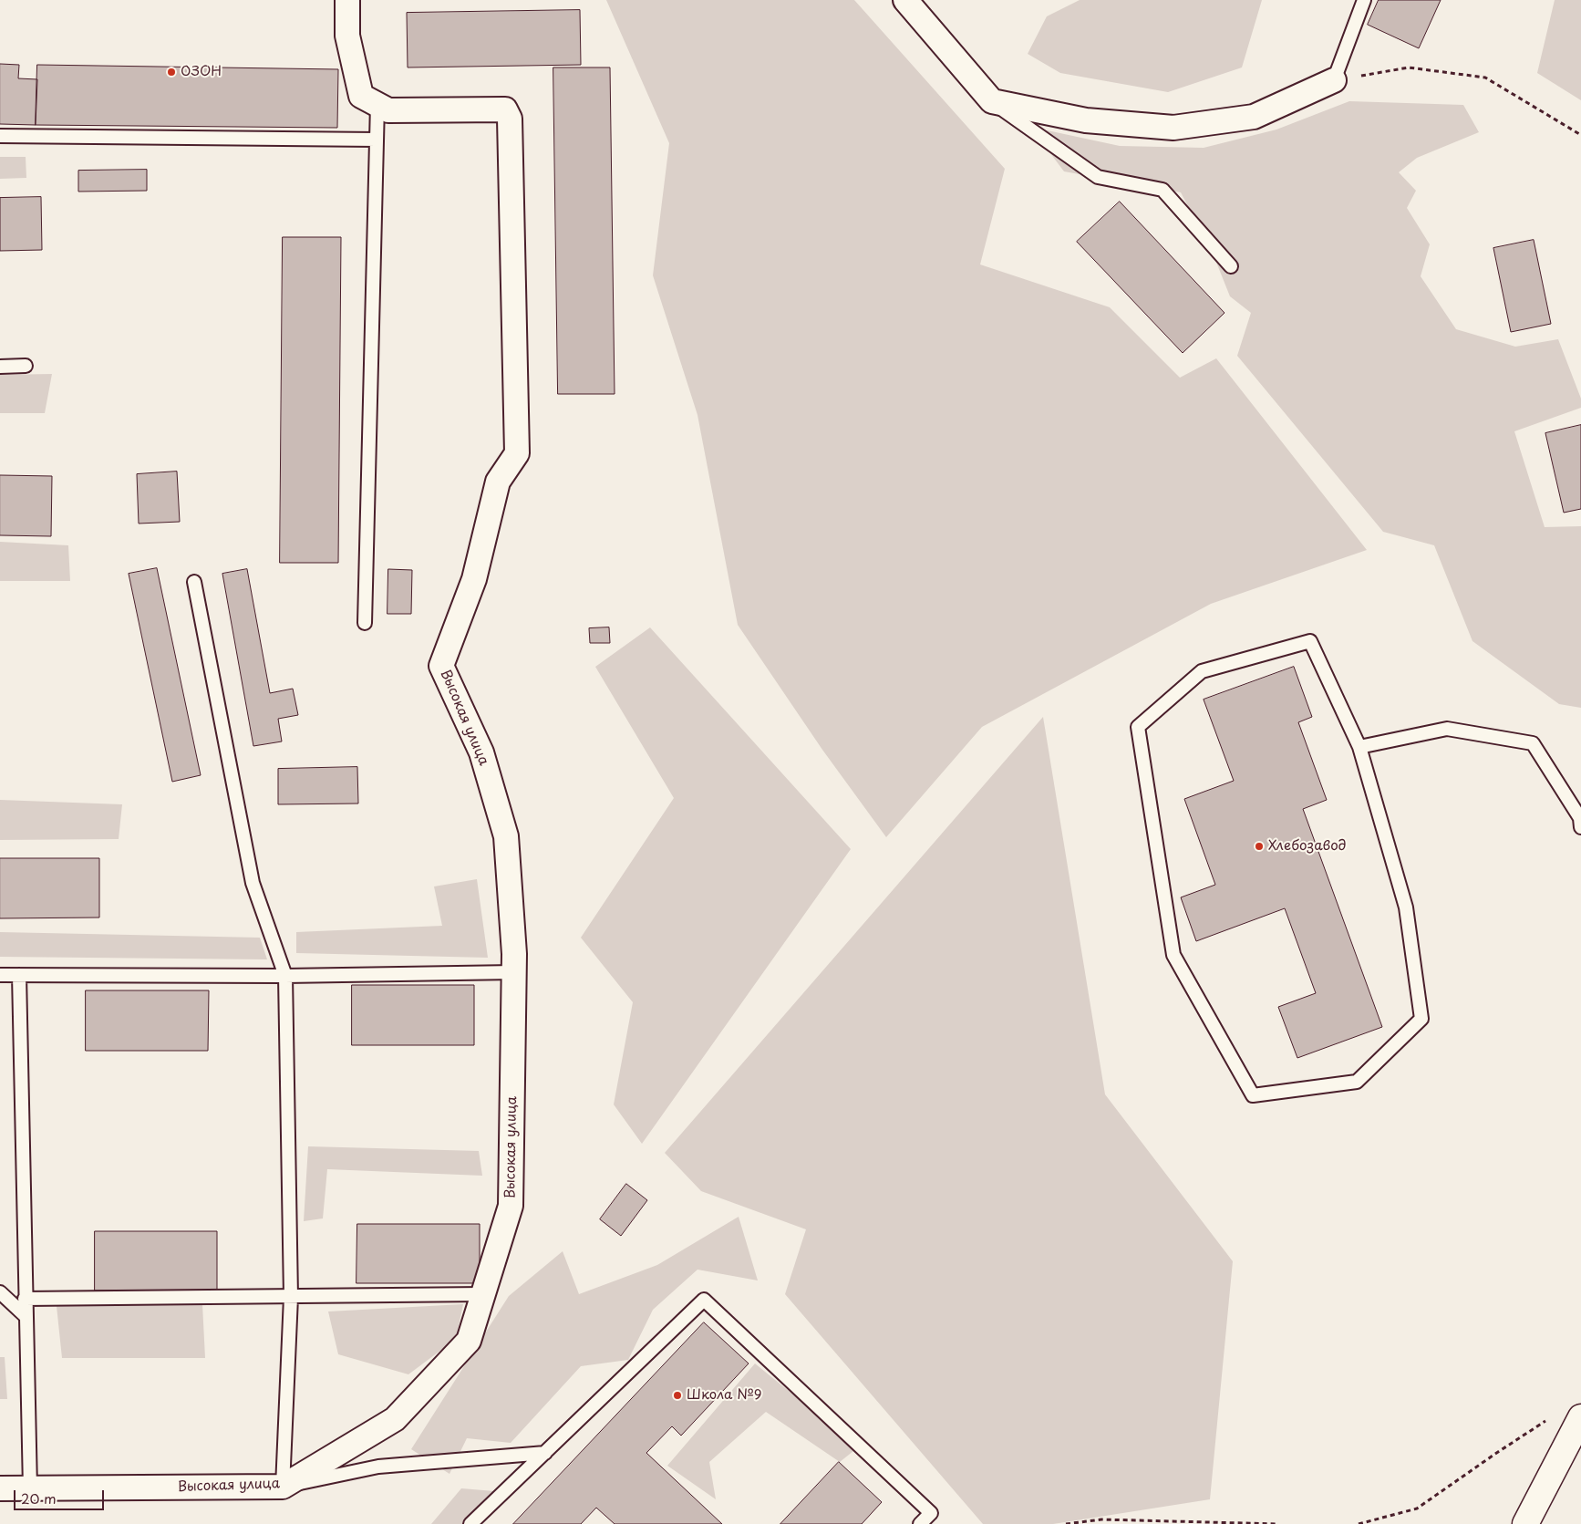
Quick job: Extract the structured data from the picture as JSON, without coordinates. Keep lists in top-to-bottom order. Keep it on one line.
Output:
{"streets":{"street":["Высокая улица"]},"places":["ОЗОН","Хлебозавод","Школа №9"],"scale_bar":"20 m"}
